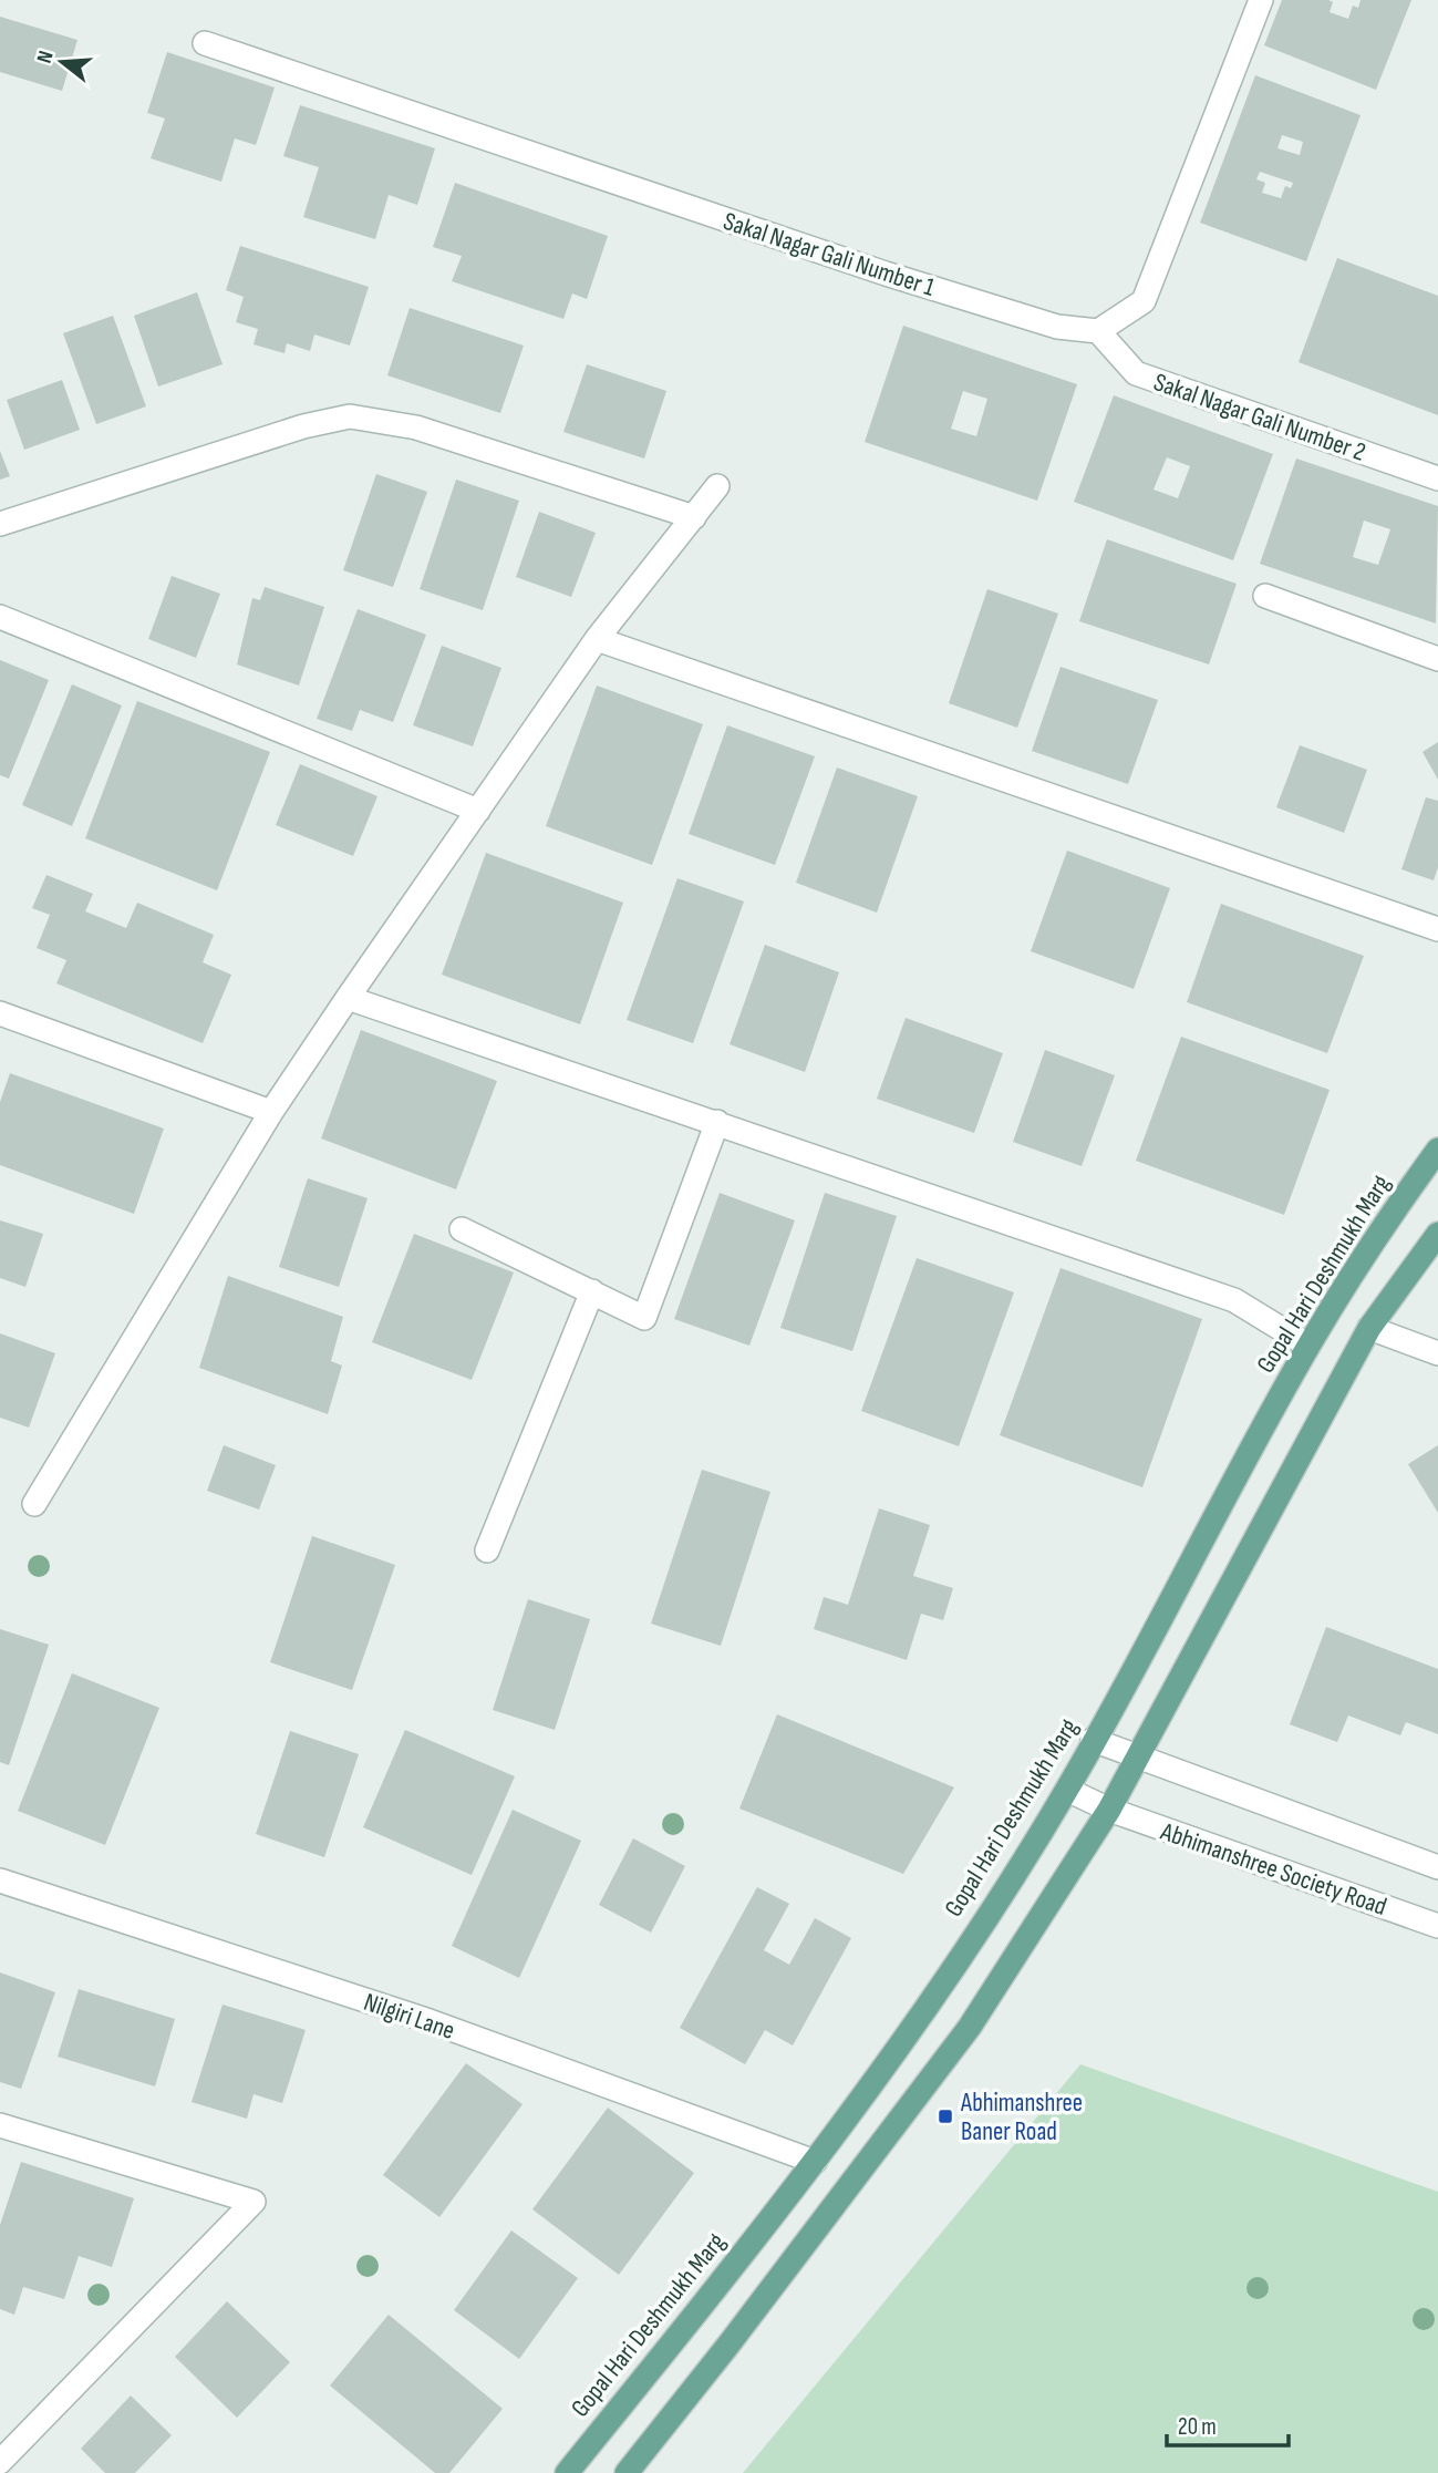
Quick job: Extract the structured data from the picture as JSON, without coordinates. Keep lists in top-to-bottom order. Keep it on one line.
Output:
{"streets":{"main road":["Gopal Hari Deshmukh Marg"],"street":["Sakal Nagar Gali Number 1","Sakal Nagar Gali Number 2","Abhimanshree Society Road","Nilgiri Lane"]},"crossings":[["Sakal Nagar Gali Number 1","Sakal Nagar Gali Number 2"],["Gopal Hari Deshmukh Marg","Abhimanshree Society Road"],["Gopal Hari Deshmukh Marg","Nilgiri Lane"]],"places":{"transit":["Abhimanshree Baner Road"]},"scale_bar":"20 m","north":"left"}
